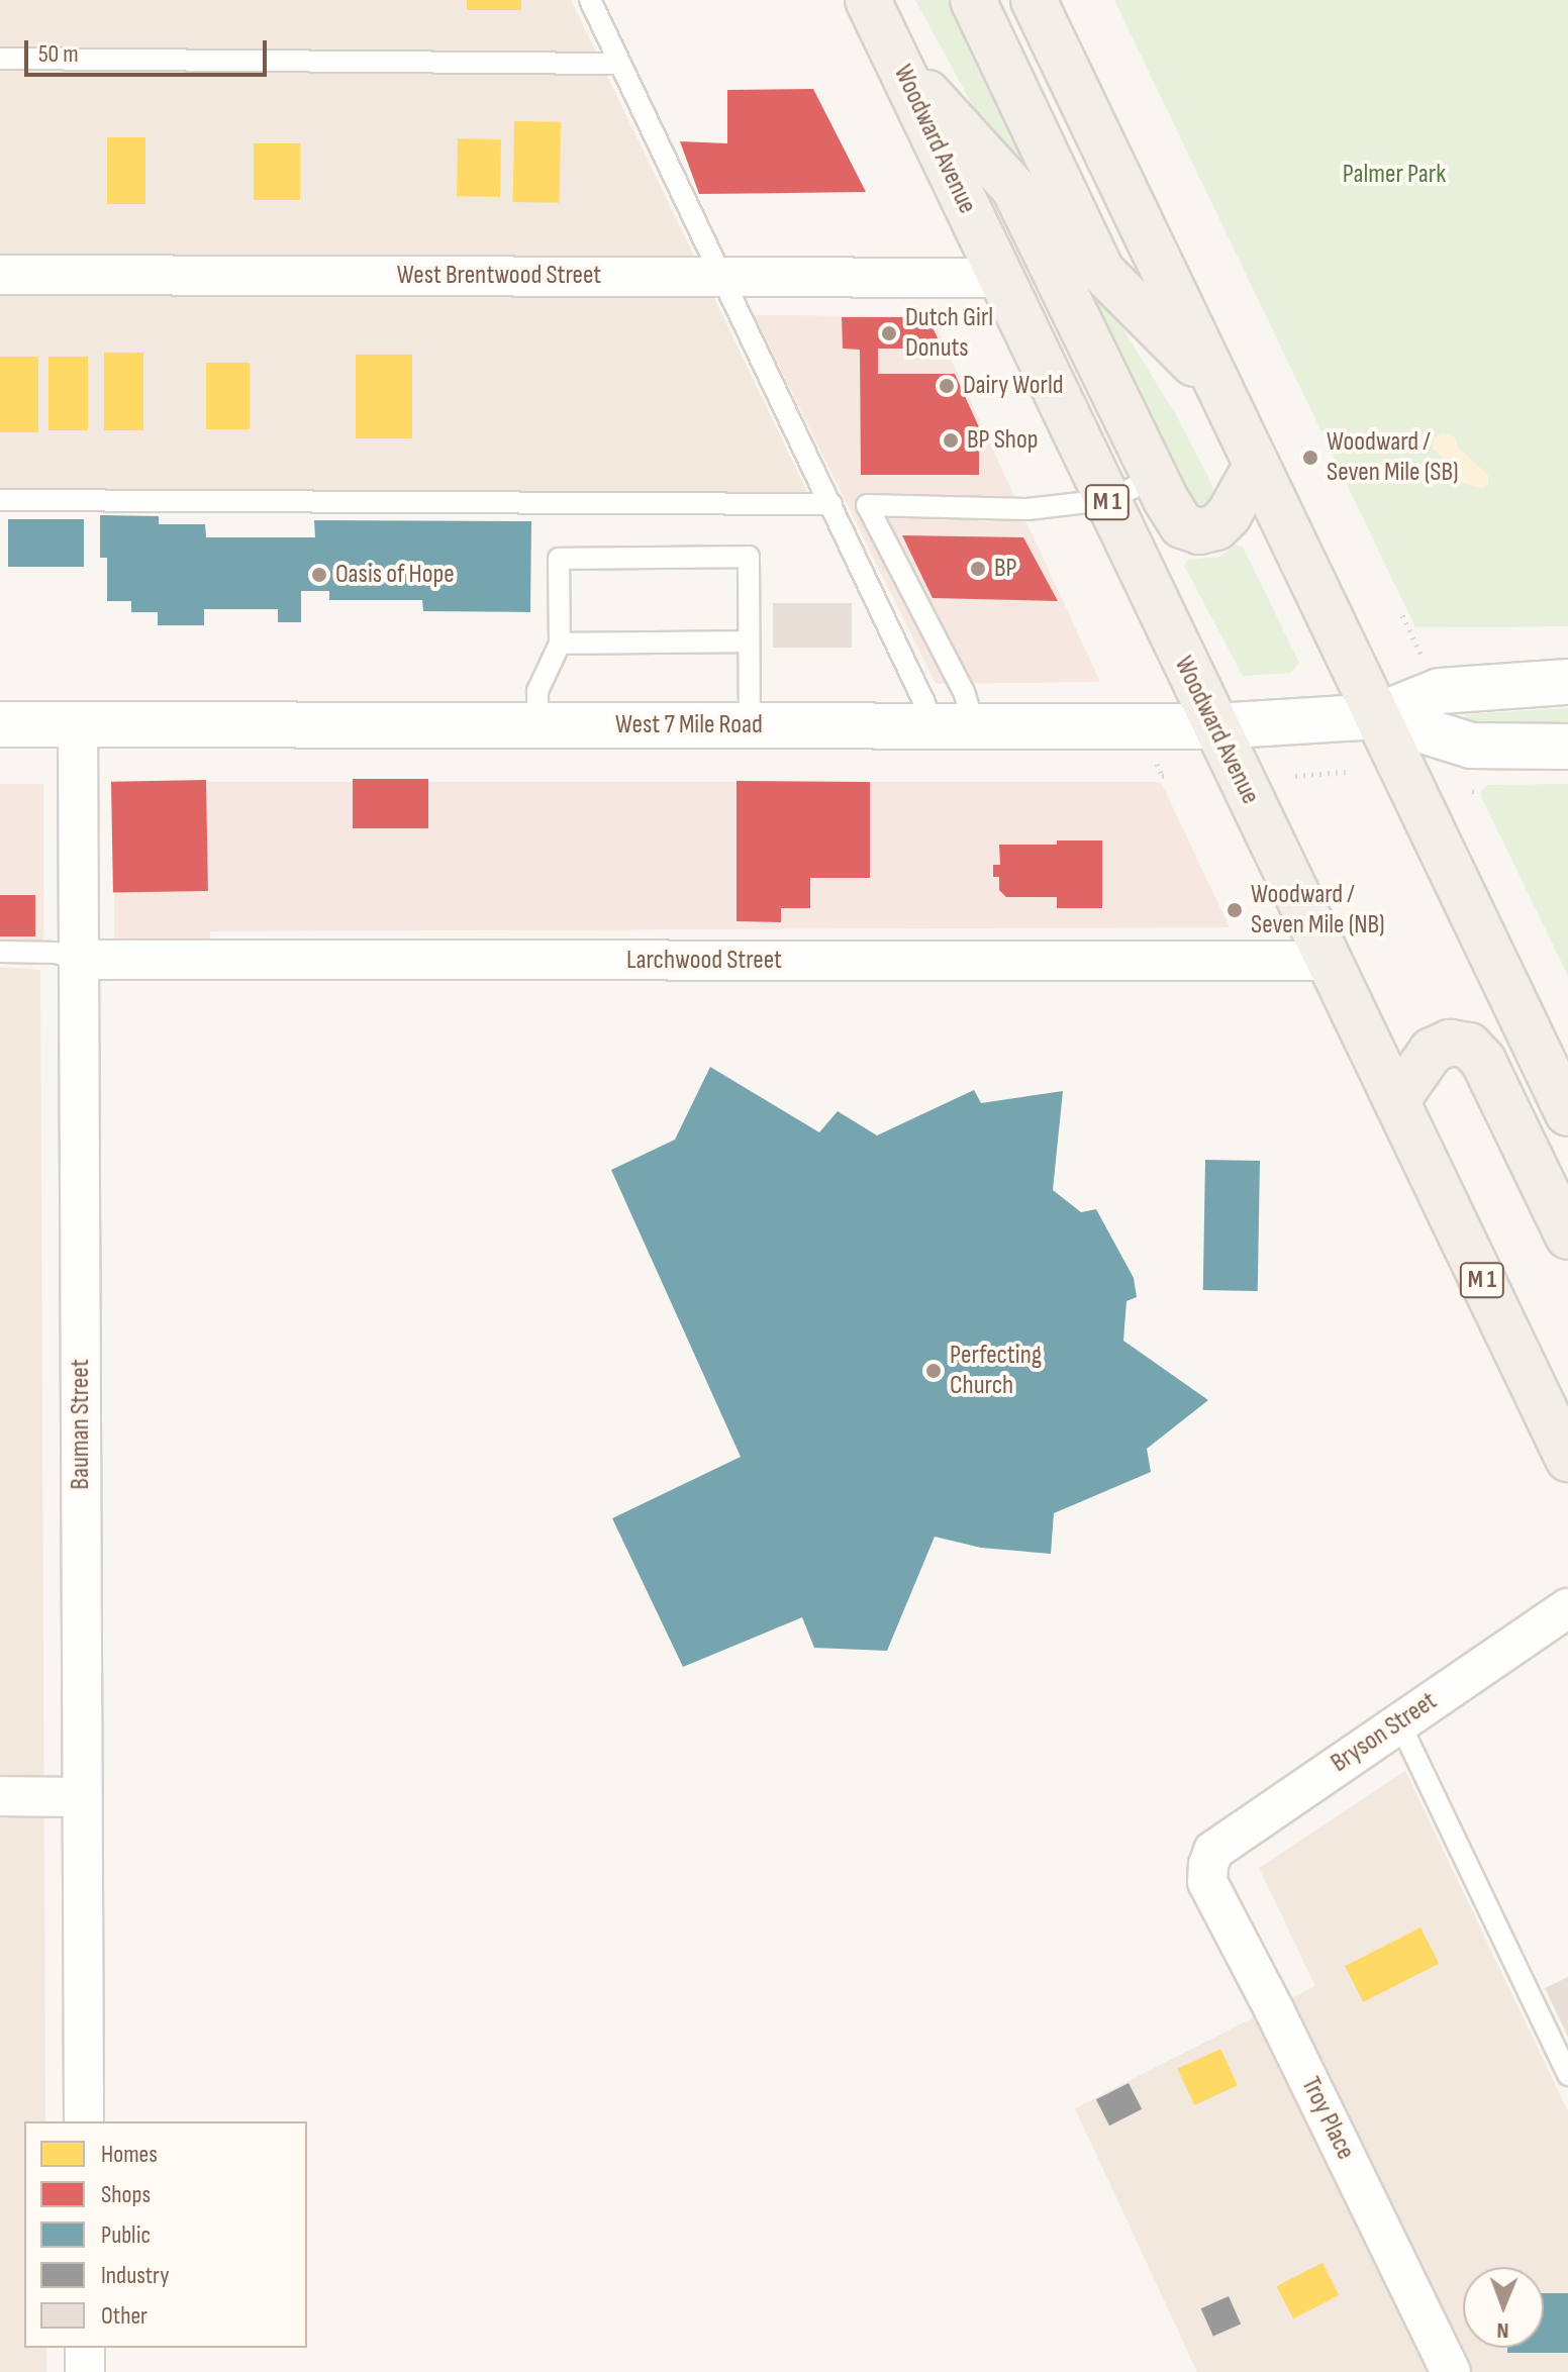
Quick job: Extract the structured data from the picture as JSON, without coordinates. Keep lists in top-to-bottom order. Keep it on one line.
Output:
{"streets":{"main road":["Woodward Avenue","M 1","West 7 Mile Road"],"street":["West Brentwood Street","Larchwood Street","Bauman Street","Bryson Street","Troy Place"]},"crossings":[["Woodward Avenue","West Brentwood Street"],["Woodward Avenue","West 7 Mile Road"],["Woodward Avenue","Larchwood Street"],["West 7 Mile Road","Bauman Street"],["Larchwood Street","Bauman Street"],["Bryson Street","Troy Place"]],"parks":["Palmer Park"],"places":["Dutch Girl Donuts","Dairy World","BP Shop","Woodward / Seven Mile (SB)","BP","Oasis of Hope","Woodward / Seven Mile (NB)","Perfecting Church"],"legend":["Homes","Shops","Public","Industry","Other"],"scale_bar":"50 m","north":"bottom"}
